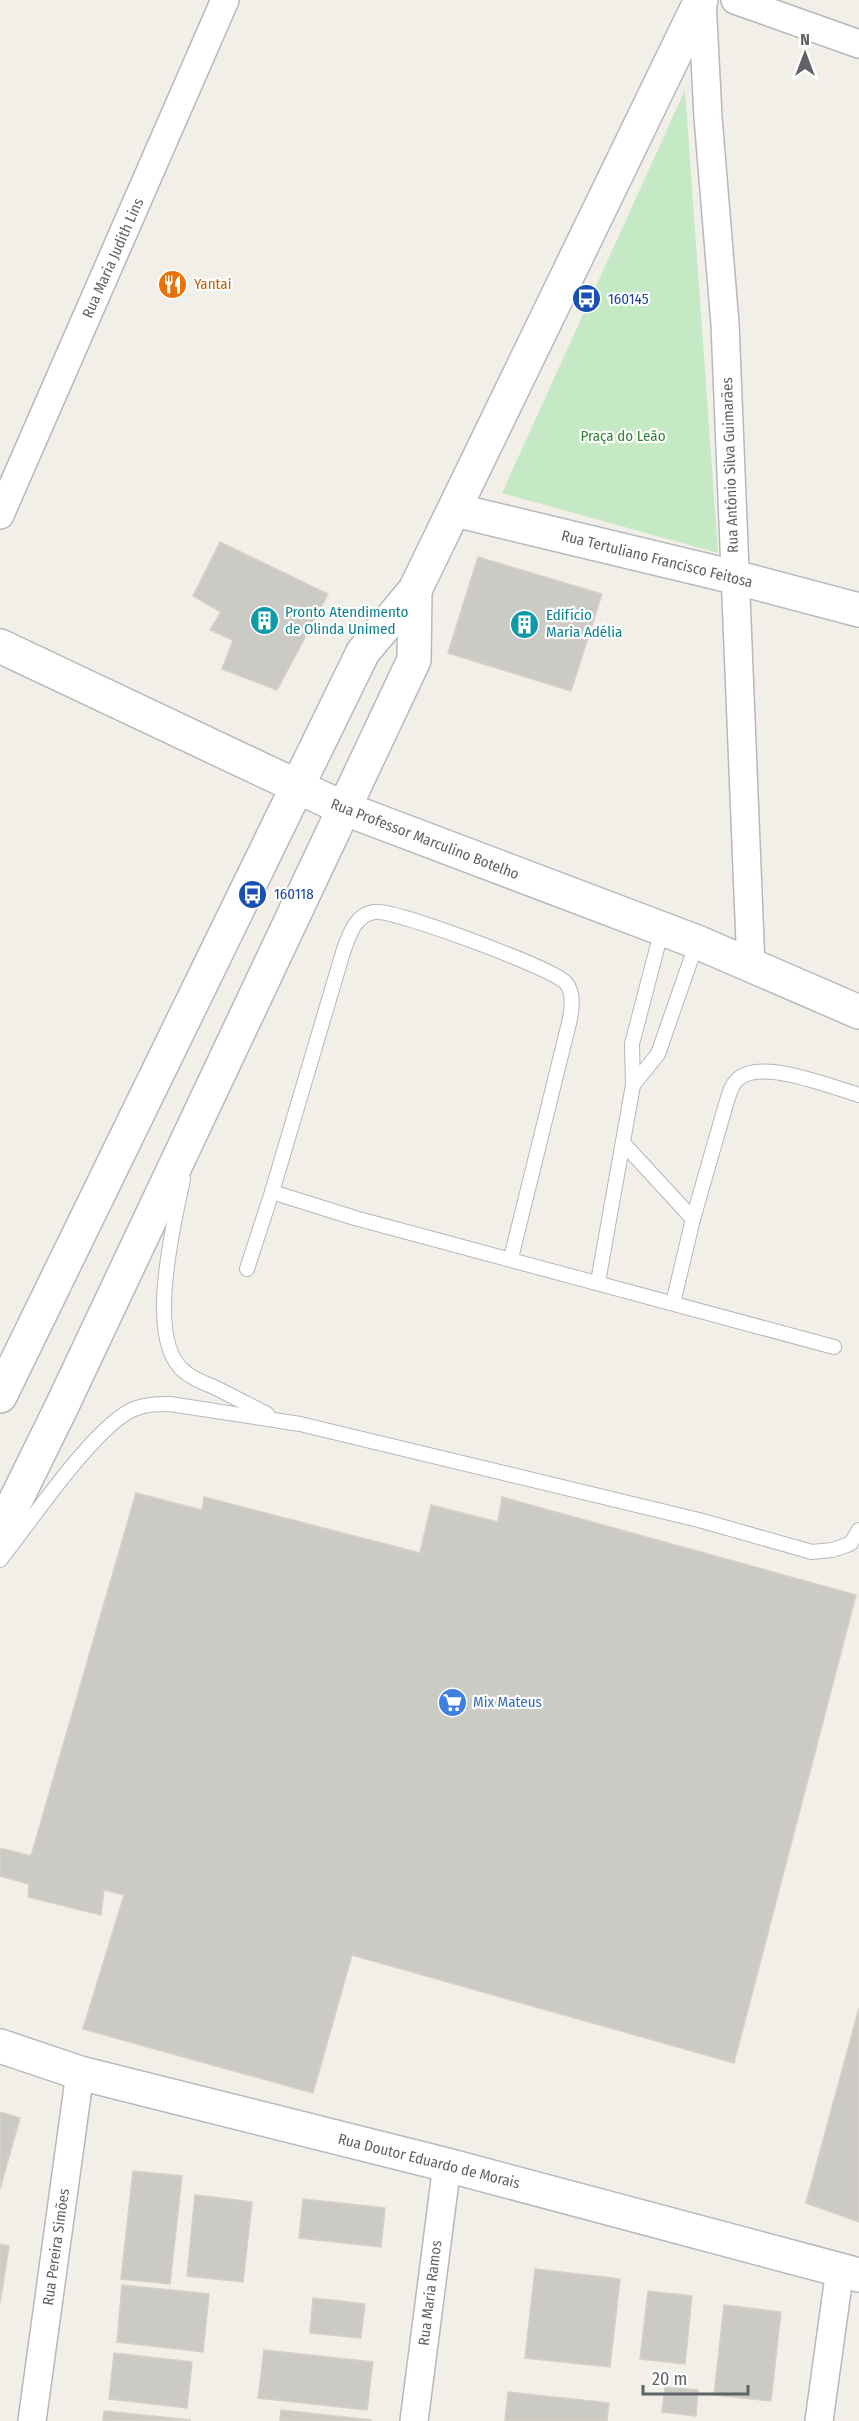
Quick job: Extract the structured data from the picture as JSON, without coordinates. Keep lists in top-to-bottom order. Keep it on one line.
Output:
{"streets":{"main road":["Rua Tertuliano Francisco Feitosa","Rua Professor Marculino Botelho","Rua Doutor Eduardo de Morais"],"street":["Rua Maria Judith Lins","Rua Antônio Silva Guimarães","Rua Pereira Simões","Rua Maria Ramos"]},"crossings":[["Rua Antônio Silva Guimarães","Rua Tertuliano Francisco Feitosa"],["Rua Antônio Silva Guimarães","Rua Professor Marculino Botelho"],["Rua Doutor Eduardo de Morais","Rua Pereira Simões"],["Rua Doutor Eduardo de Morais","Rua Maria Ramos"]],"parks":["Praça do Leão"],"places":{"restaurant":["Yantai"],"bus stop":["160145","160118"],"building":["Pronto Atendimento de Olinda Unimed","Edifício Maria Adélia"],"supermarket":["Mix Mateus"]},"scale_bar":"20 m","north":"top"}
